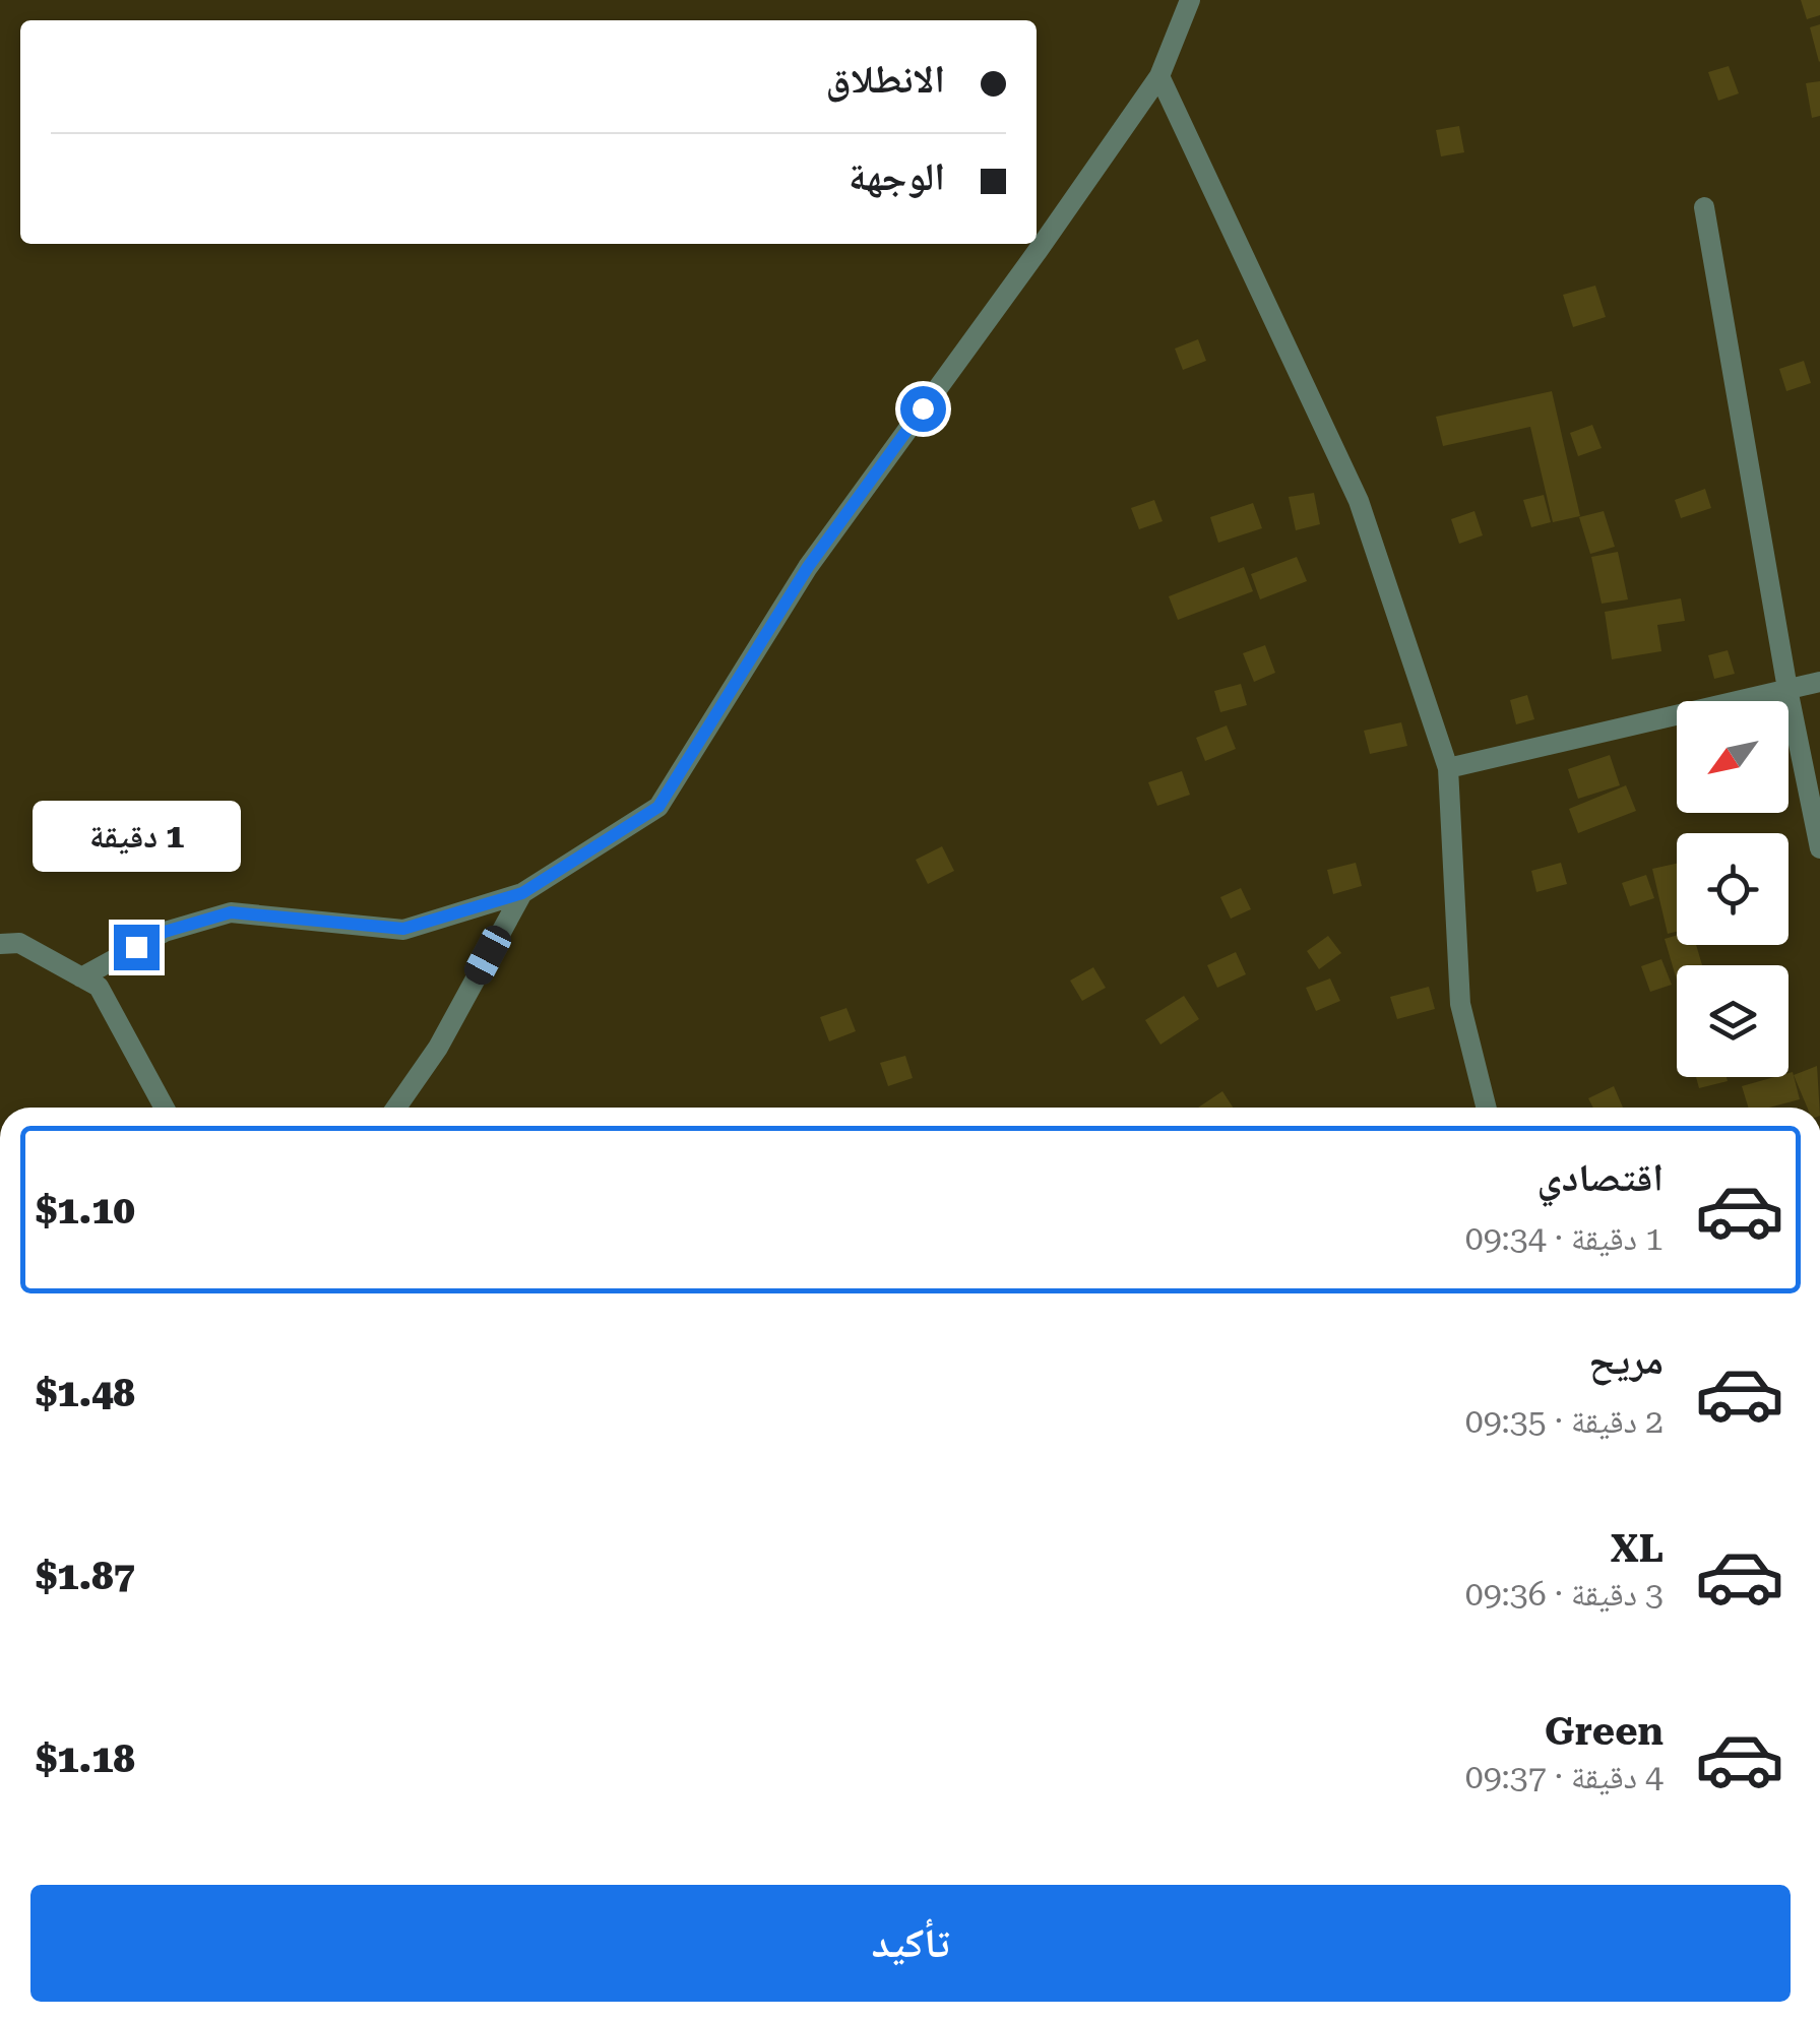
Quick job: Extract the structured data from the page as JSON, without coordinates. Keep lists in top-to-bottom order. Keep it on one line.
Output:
{"north":"bottom left","page":{"banner":["الانطلاق","الوجهة"],"bubble":"1 دقيقة","list":[{"name":"اقتصادي","note":"1 دقيقة · 09:34","value":"$1.10"},{"name":"مريح","note":"2 دقيقة · 09:35","value":"$1.48"},{"name":"XL","note":"3 دقيقة · 09:36","value":"$1.87"},{"name":"Green","note":"4 دقيقة · 09:37","value":"$1.18"}],"buttons":"تأكيد"}}
